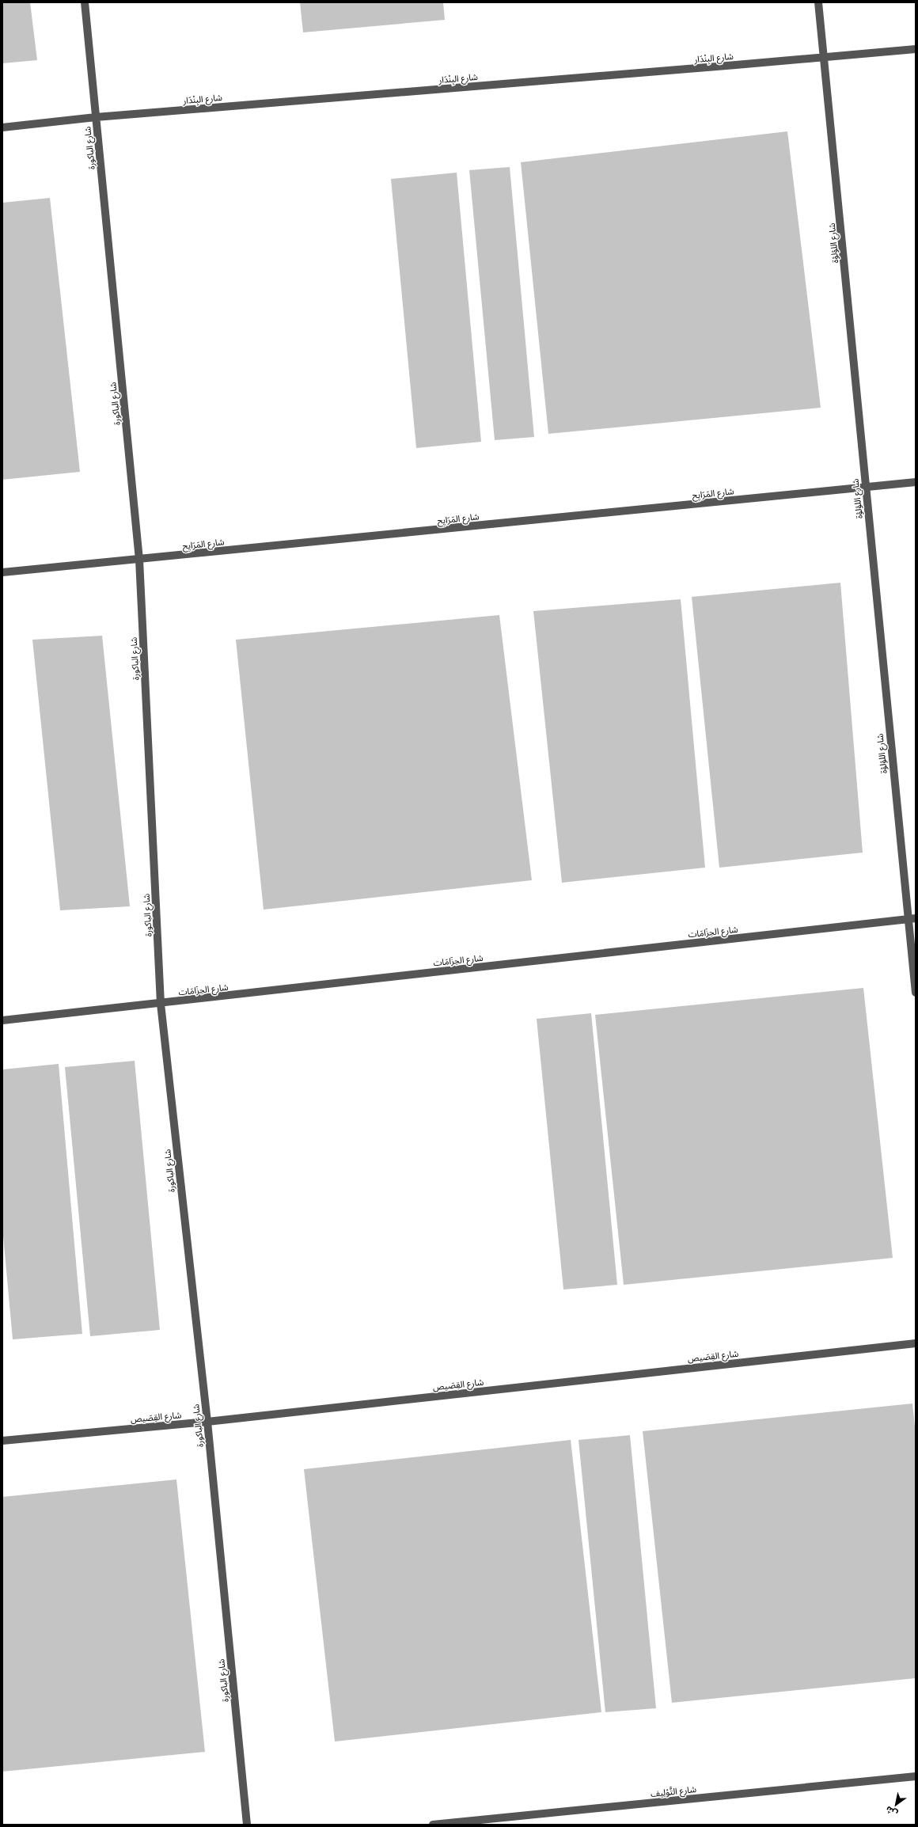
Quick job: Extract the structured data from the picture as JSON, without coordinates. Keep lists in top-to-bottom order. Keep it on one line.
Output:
{"streets":{"street":["شارع البِنْدَار","شارع الباكورة","شارع اللؤلؤة","شارع المَرَايِح","شارع الحِزَامَات","شارع القِصَيص","شارع التَّوْلِيف"]},"crossings":[["شارع البِنْدَار","شارع الباكورة"],["شارع البِنْدَار","شارع اللؤلؤة"],["شارع الباكورة","شارع المَرَايِح"],["شارع الباكورة","شارع الحِزَامَات"],["شارع الباكورة","شارع القِصَيص"],["شارع اللؤلؤة","شارع المَرَايِح"],["شارع اللؤلؤة","شارع الحِزَامَات"]],"north":"bottom left"}
